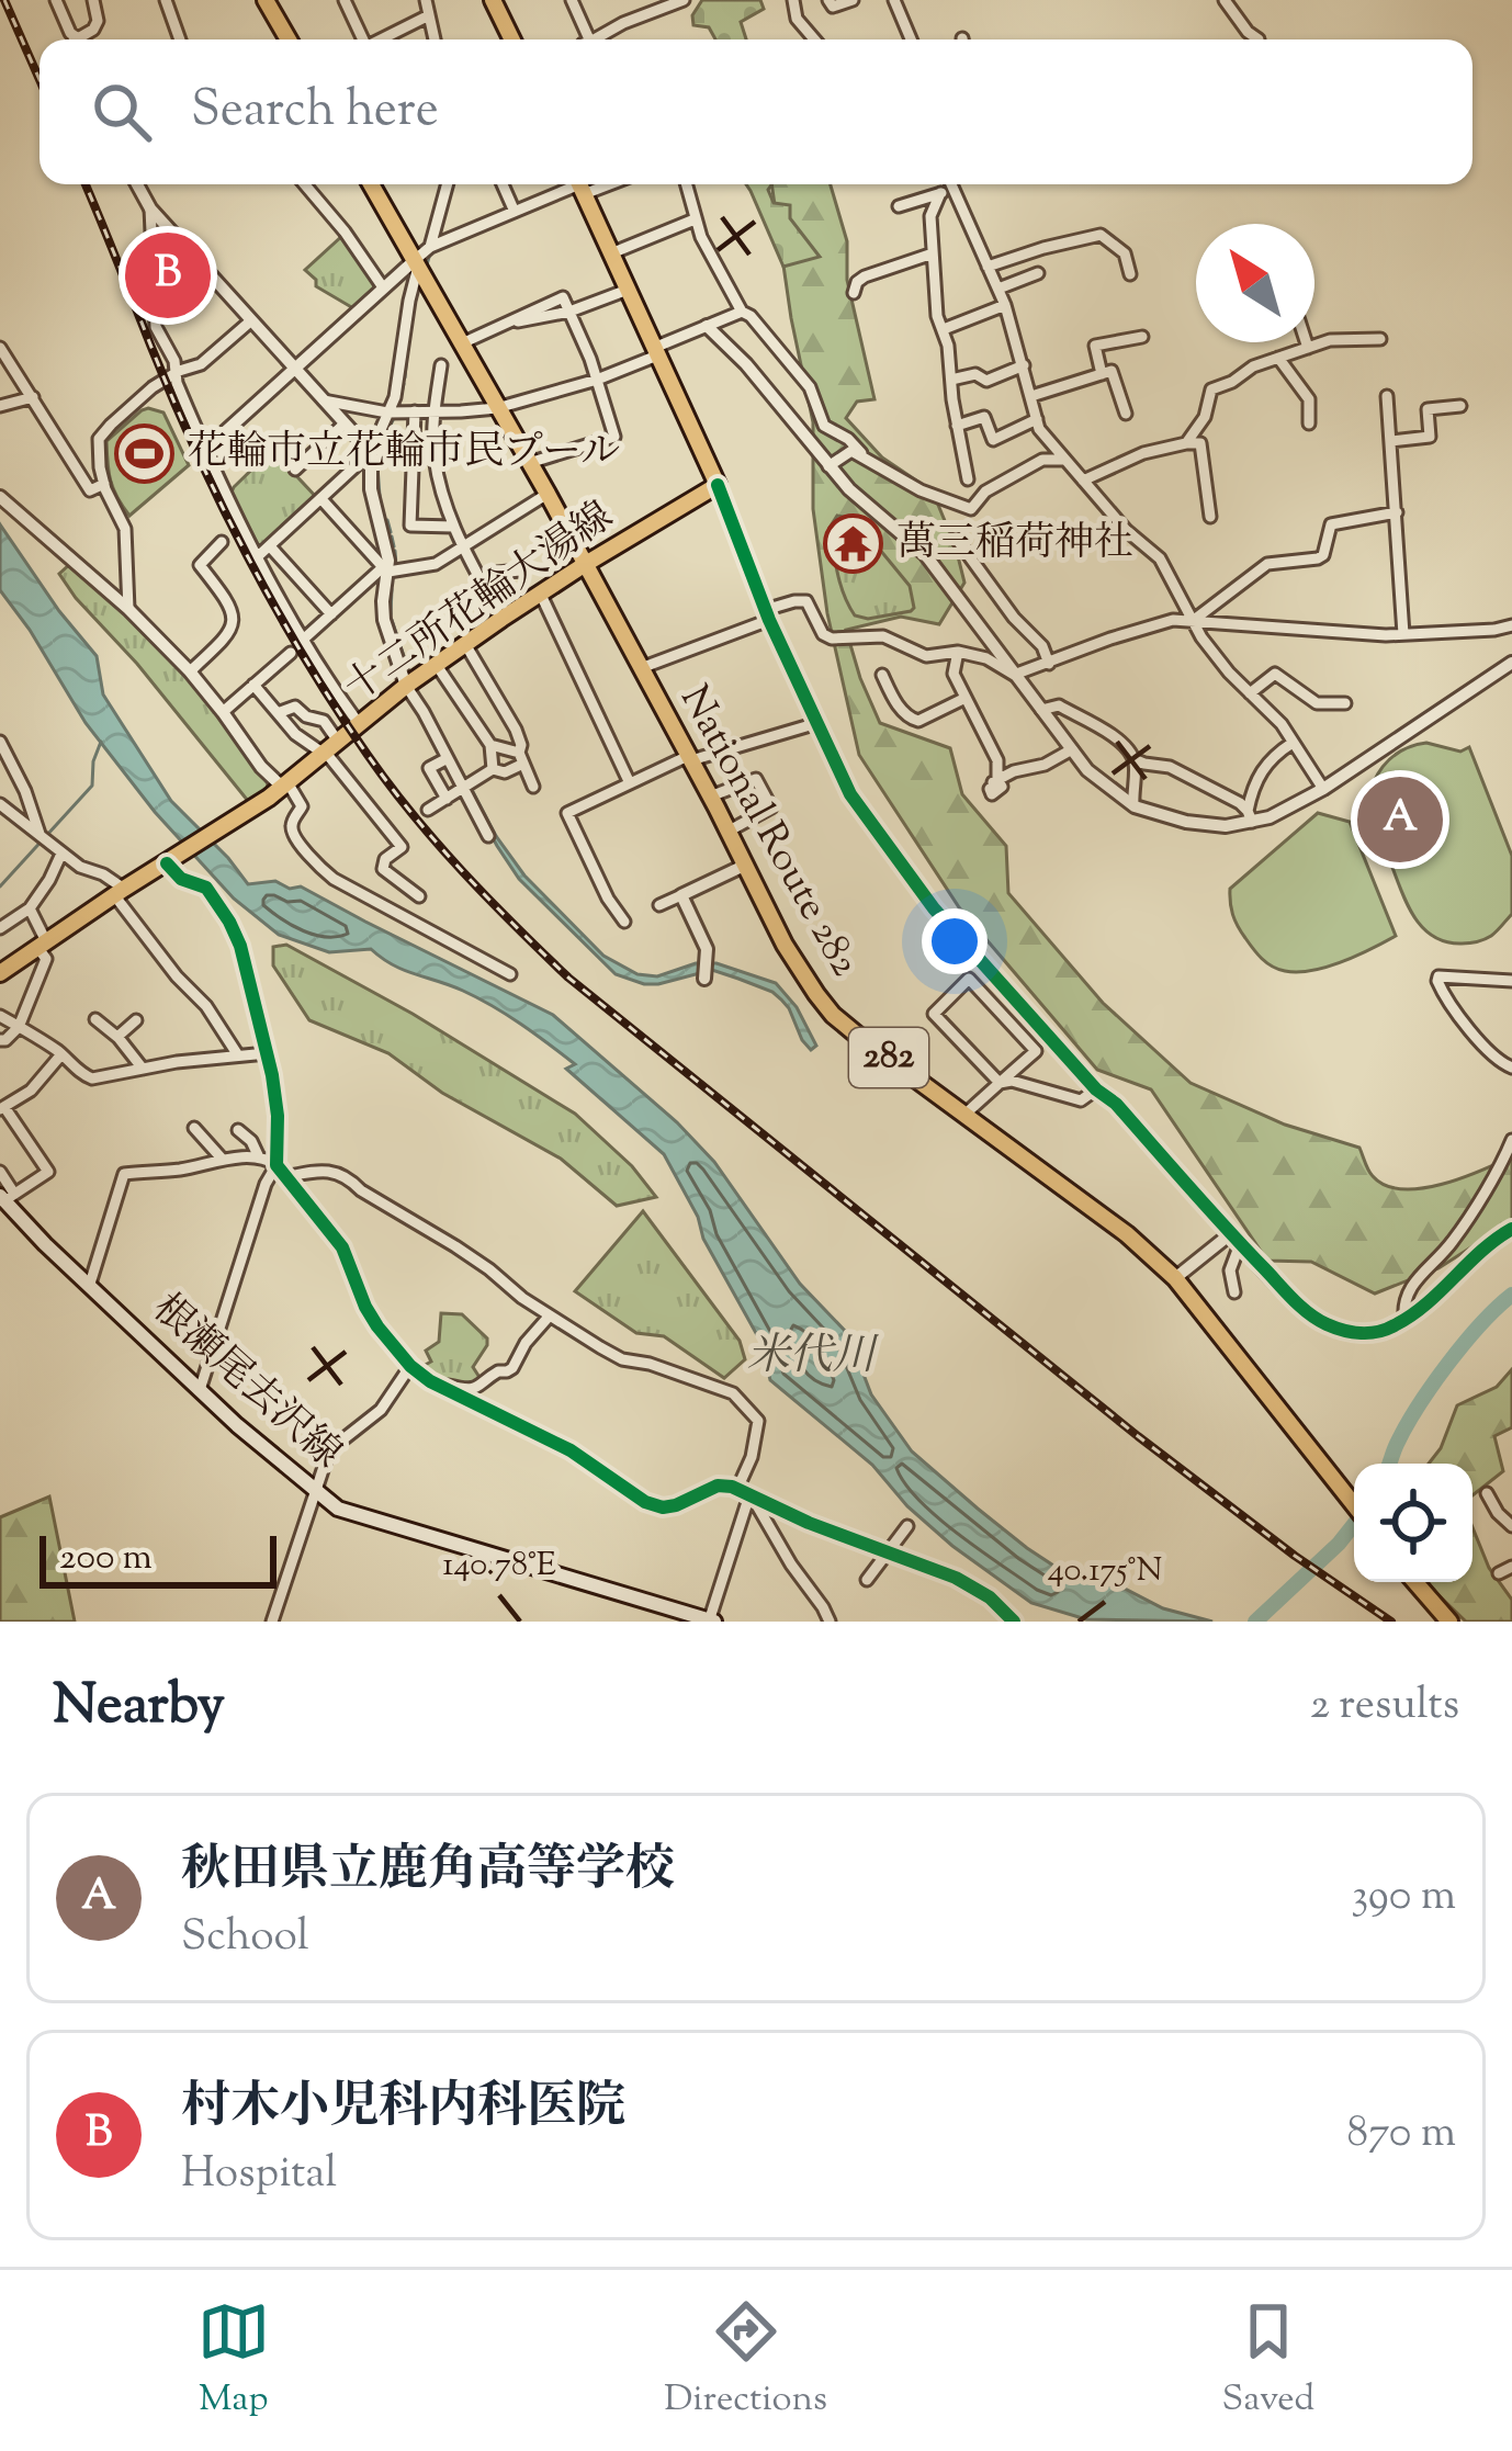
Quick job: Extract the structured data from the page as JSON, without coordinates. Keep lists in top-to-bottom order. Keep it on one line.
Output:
{"streets":{"main road":["十二所花輪大湯線","National Route 282","282","根瀬尾去沢線"]},"crossings":[["十二所花輪大湯線","National Route 282"]],"water":["米代川"],"places":{"sports":["花輪市立花輪市民プール"],"temple":["萬三稲荷神社"]},"scale_bar":"200 m","north":"top left","page":{"search":"Search here","pins":["B","A"],"scale":"200 m","heading":["Nearby","2 results"],"list":[{"mark":"A","name":"秋田県立鹿角高等学校","note":"School","value":"390 m"},{"mark":"B","name":"村木小児科内科医院","note":"Hospital","value":"870 m"}],"nav":["Map","Directions","Saved"]},"coordinates":["140.78°E","40.175°N"]}
